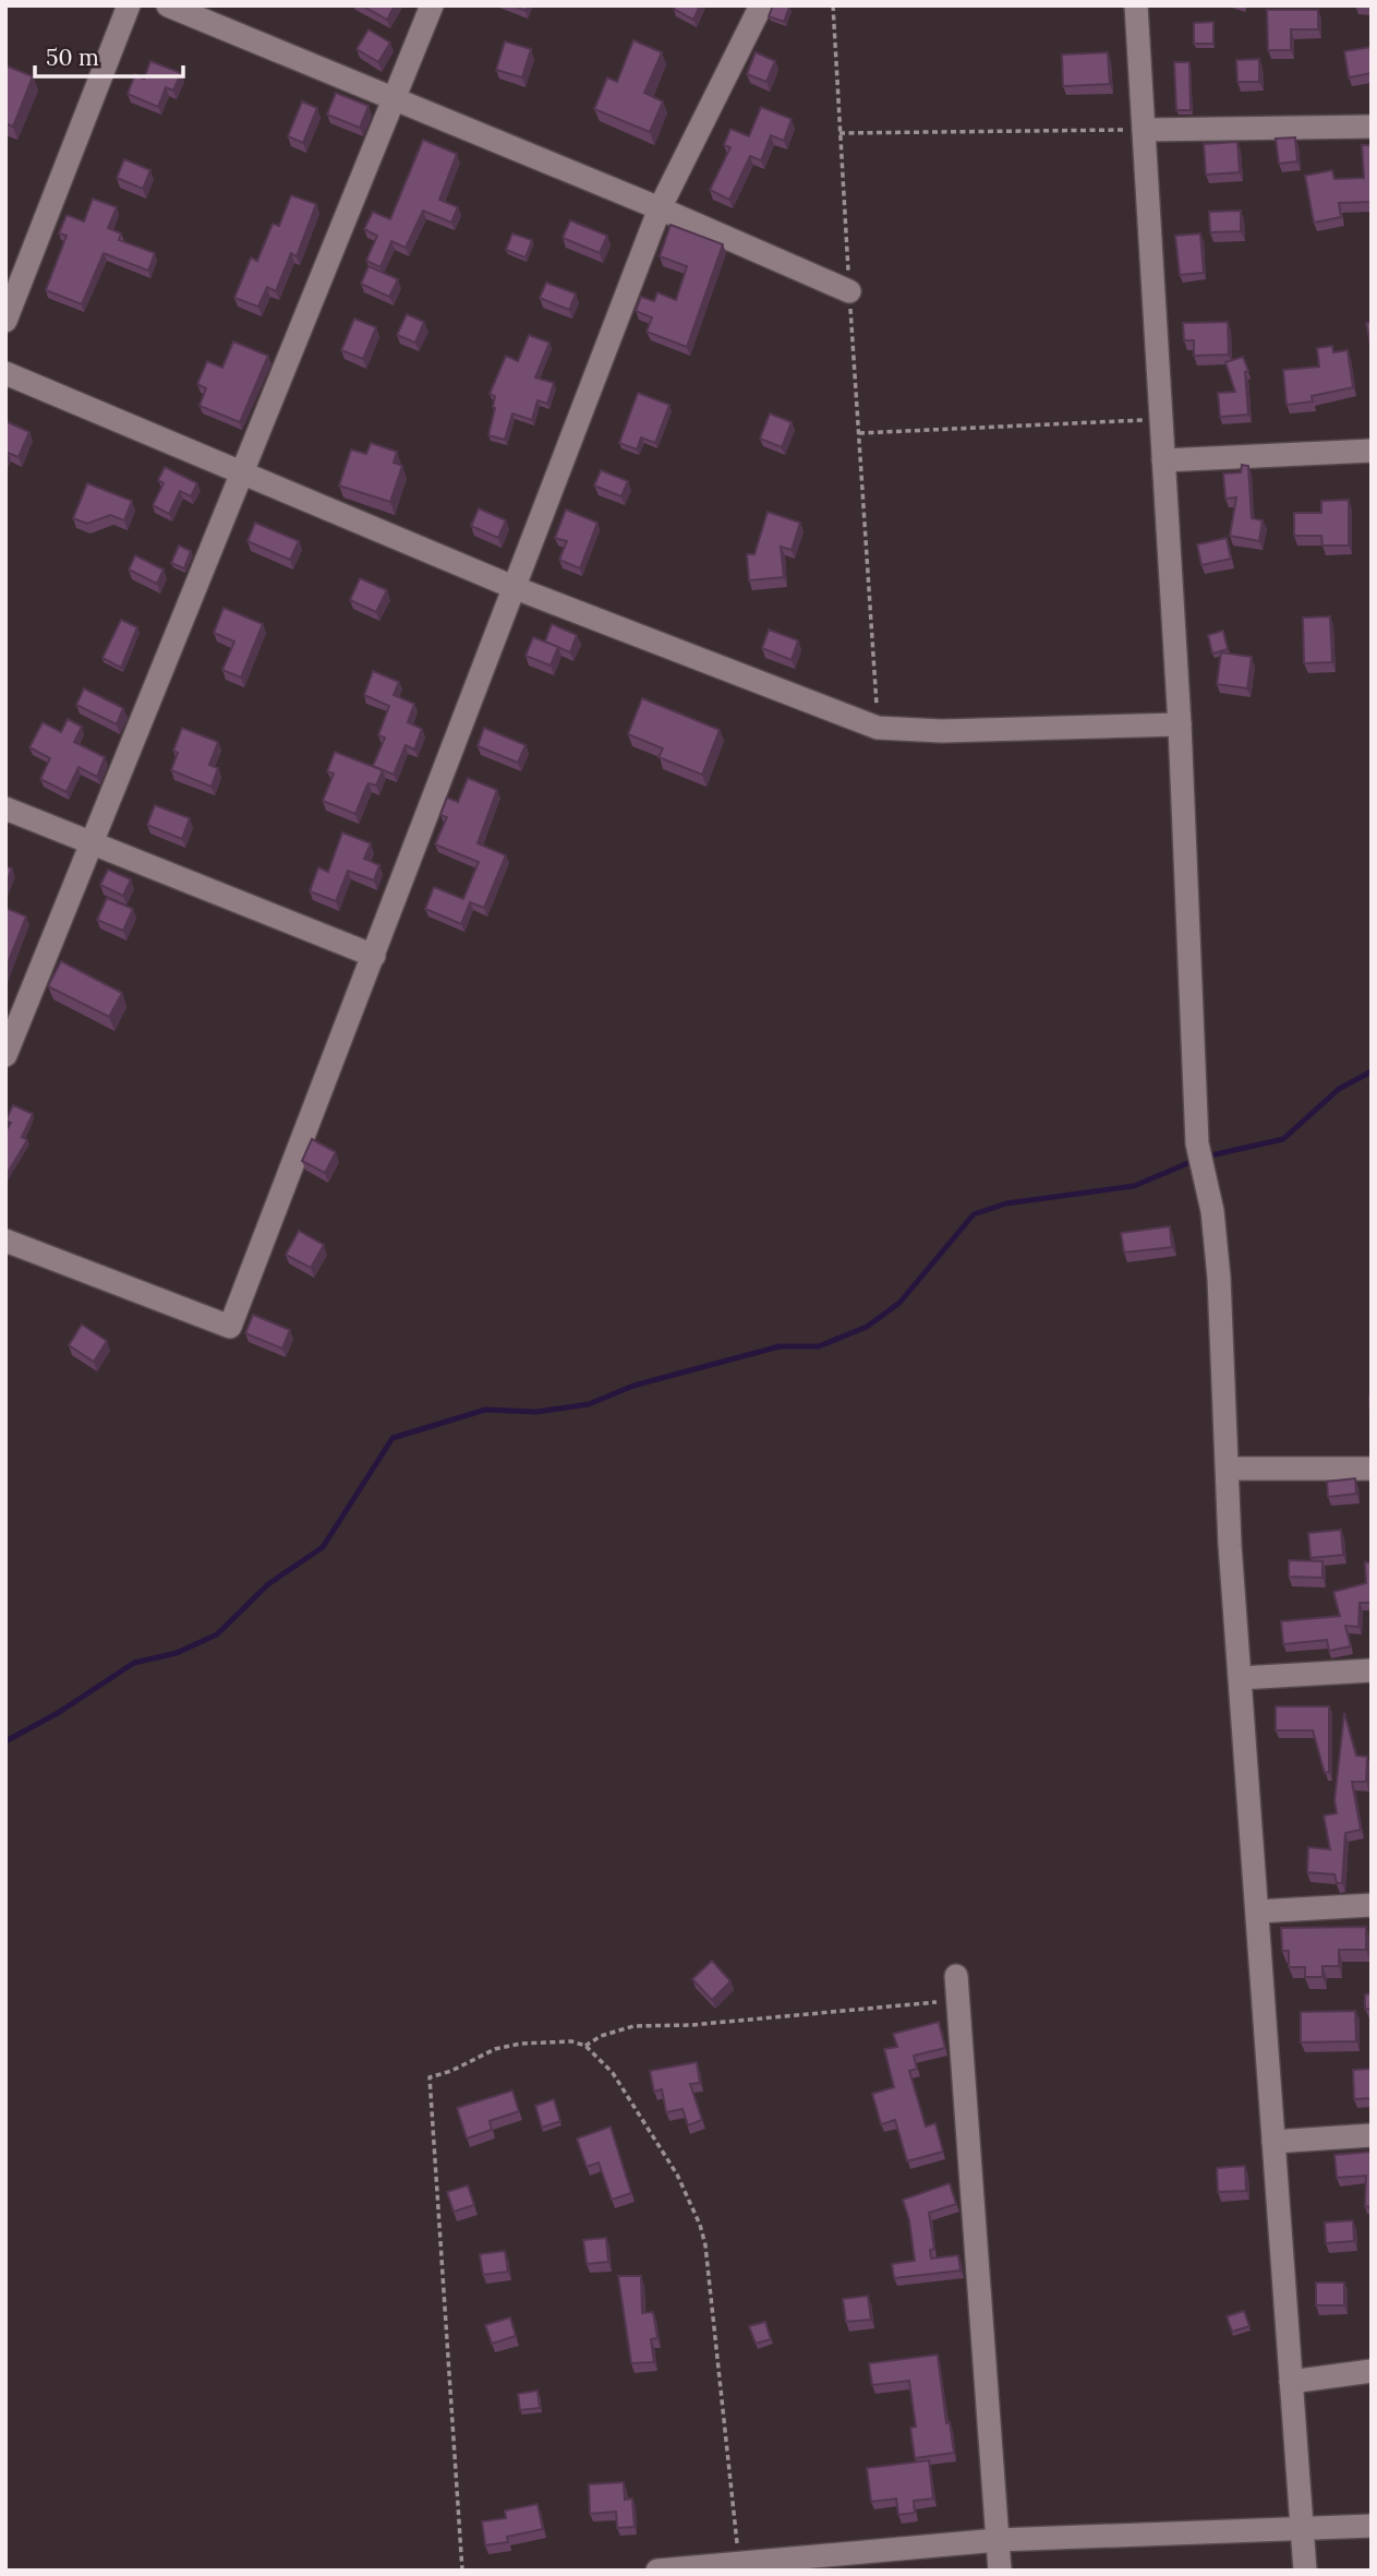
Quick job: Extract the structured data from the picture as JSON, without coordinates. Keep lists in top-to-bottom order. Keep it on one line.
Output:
{"scale_bar":"50 m"}
